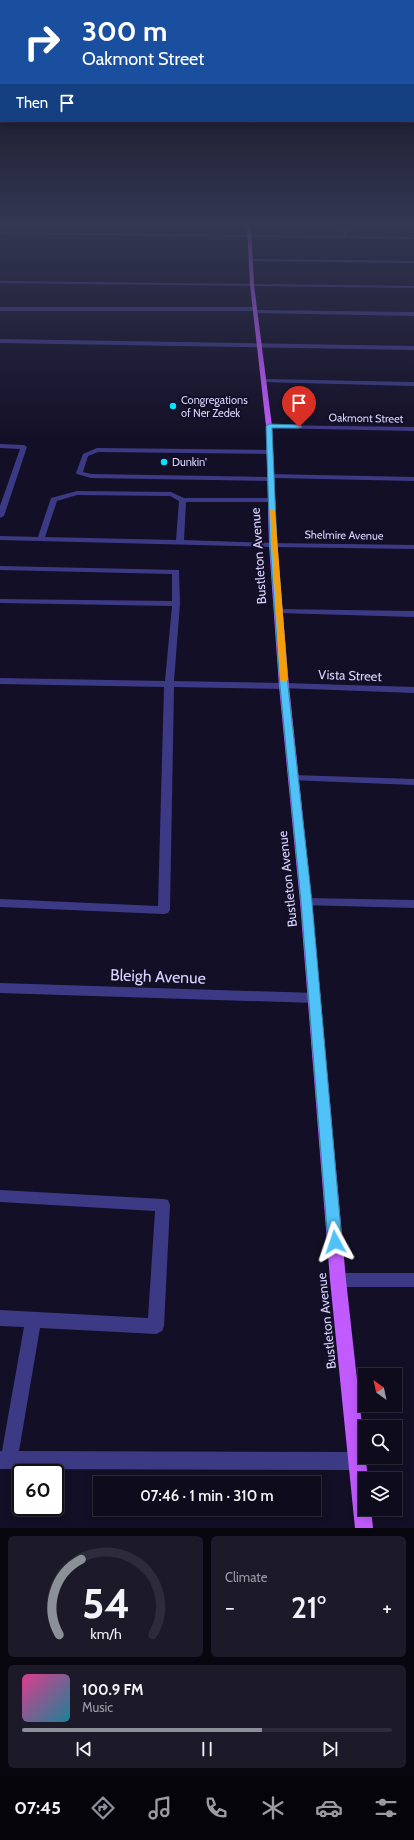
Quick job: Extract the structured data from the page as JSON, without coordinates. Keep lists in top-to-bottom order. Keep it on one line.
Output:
{"streets":{"main road":["Bustleton Avenue"],"street":["Oakmont Street","Shelmire Avenue","Vista Street","Bleigh Avenue"]},"crossings":[["Oakmont Street","Bustleton Avenue"],["Shelmire Avenue","Bustleton Avenue"],["Bustleton Avenue","Vista Street"],["Bustleton Avenue","Bleigh Avenue"]],"places":["Congregations of Ner Zedek","Dunkin'"],"north":"top left","page":{"turn":["300 m","Oakmont Street"],"then":"Then","limit":"60","trip":"07:46 · 1 min · 310 m","tile":"Climate","heat":["−","21°","+"],"song":["100.9 FM","Music"],"tabs":"07:45","gauge":["54","km/h"]}}
